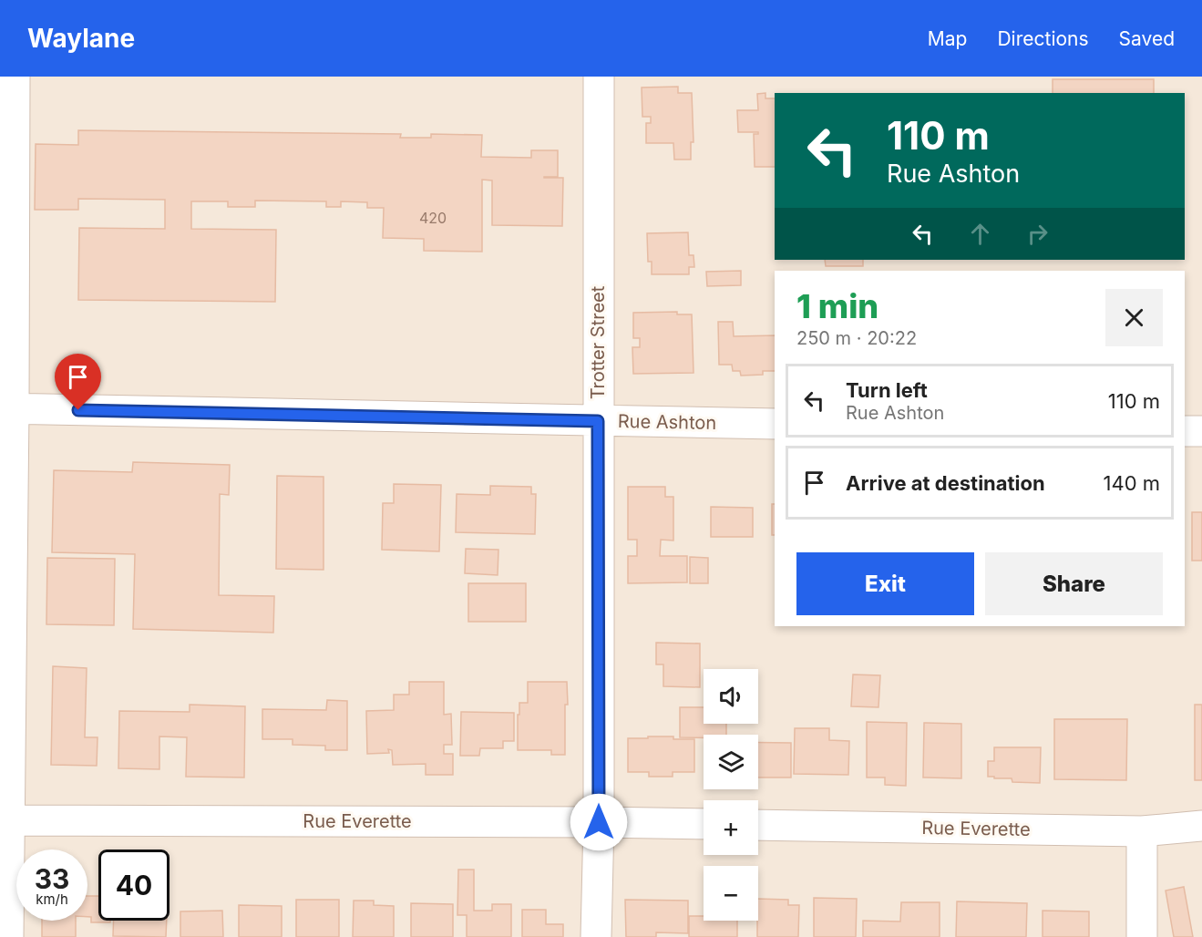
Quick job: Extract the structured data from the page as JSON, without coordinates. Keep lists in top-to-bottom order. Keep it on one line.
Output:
{"streets":{"street":["Trotter Street","Rue Ashton","Rue Everette"]},"crossings":[["Trotter Street","Rue Ashton"],["Trotter Street","Rue Everette"]],"house_numbers":["420"],"page":{"header":"Waylane","nav":["Map","Directions","Saved"],"turn":["110 m","Rue Ashton"],"heading":["1 min","250 m · 20:22"],"list":[{"name":"Turn left","note":"Rue Ashton","value":"110 m"},{"name":"Arrive at destination","value":"140 m"}],"buttons":["Exit","Share"],"map_buttons":["+","−"],"speed":"33 km/h","limit":"40"}}
